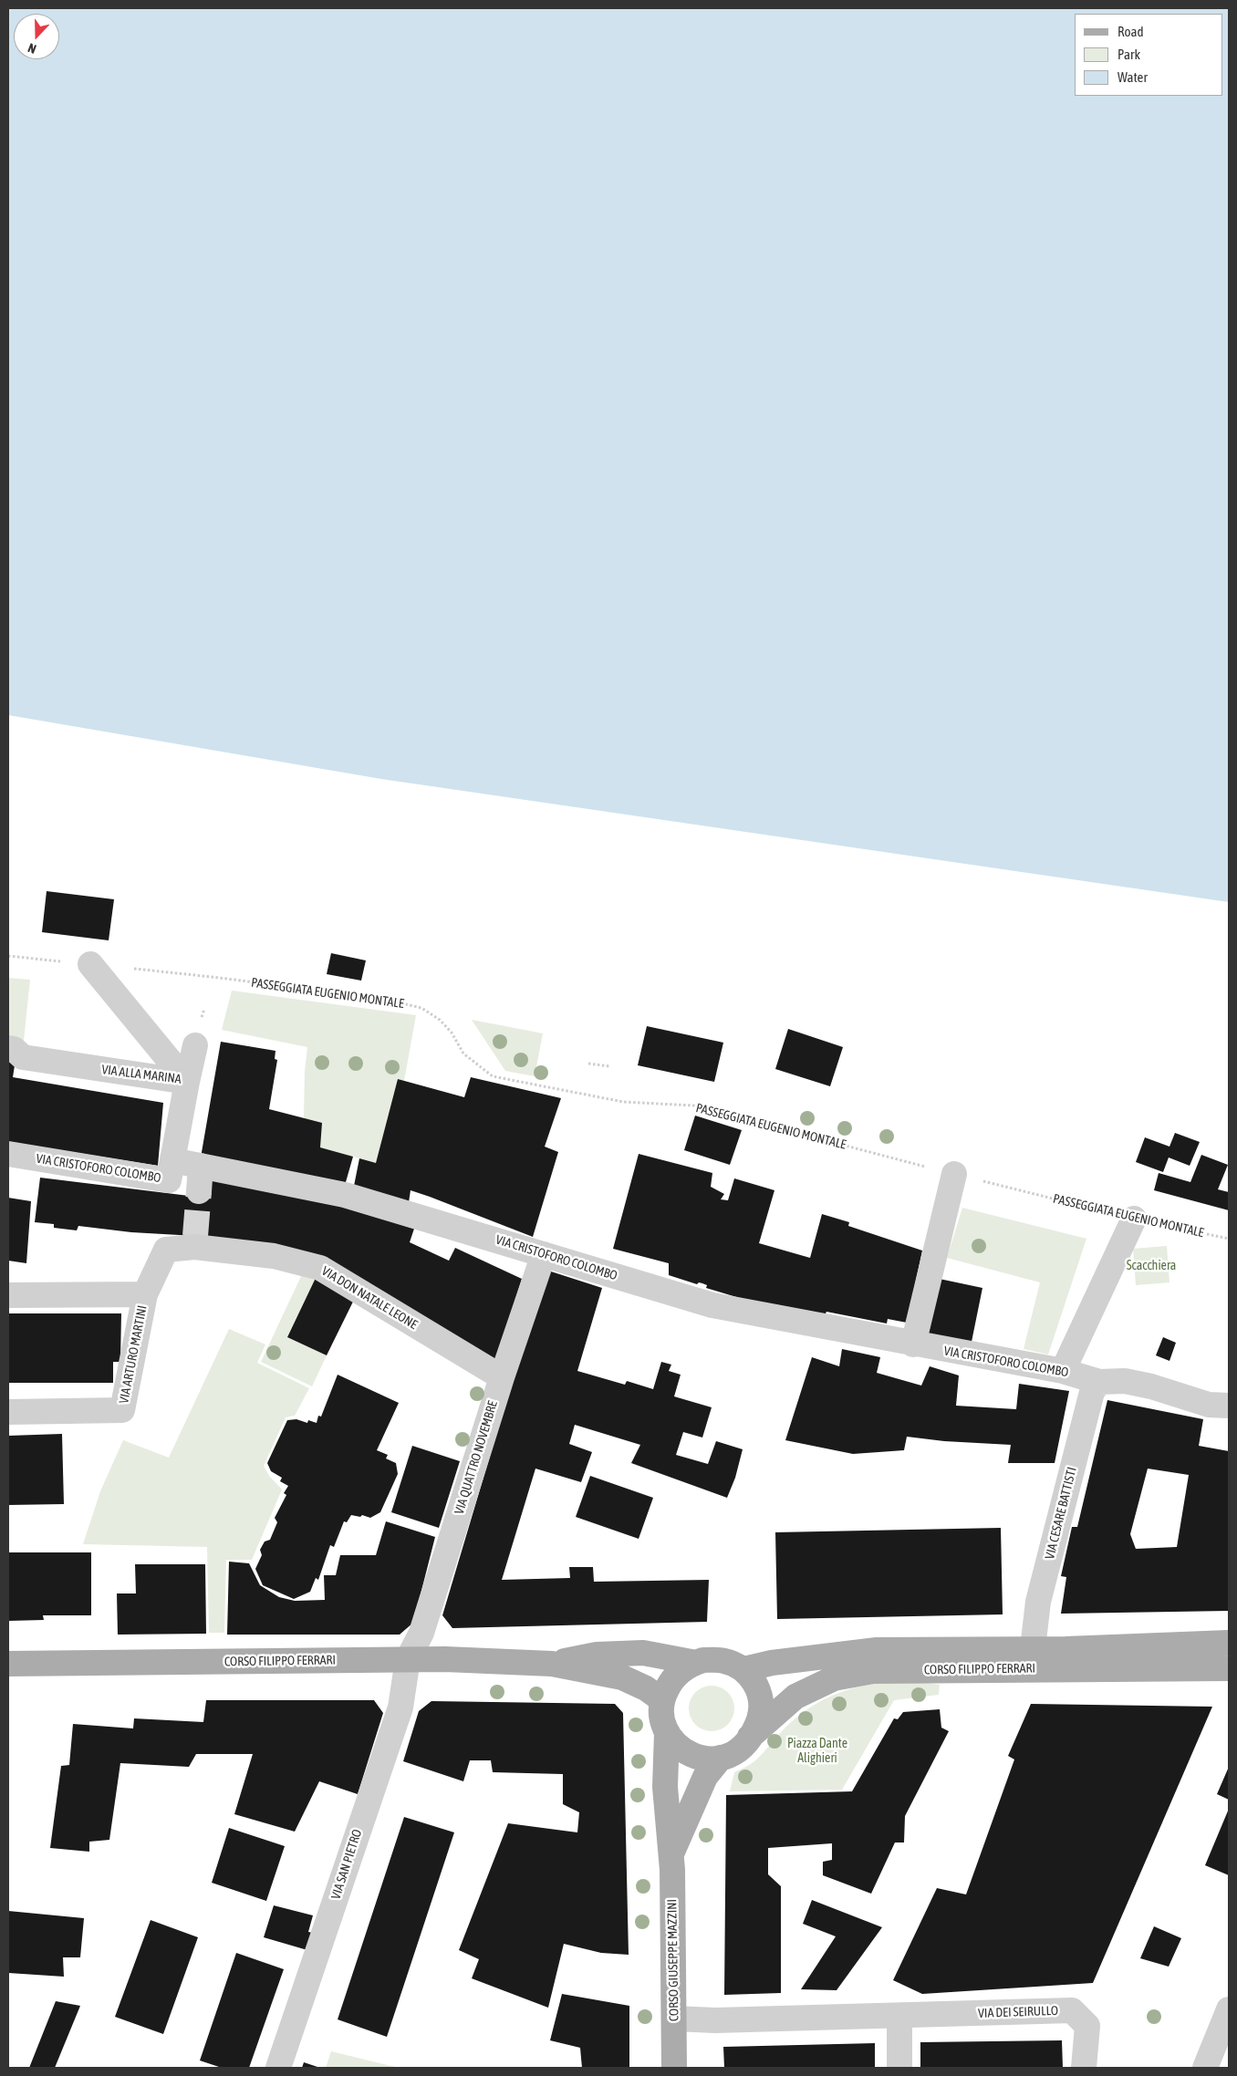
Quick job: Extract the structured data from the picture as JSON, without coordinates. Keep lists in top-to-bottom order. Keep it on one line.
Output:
{"streets":{"main road":["CORSO FILIPPO FERRARI","CORSO GIUSEPPE MAZZINI"],"street":["VIA ALLA MARINA","VIA CRISTOFORO COLOMBO","VIA DON NATALE LEONE","VIA ARTURO MARTINI","VIA QUATTRO NOVEMBRE","VIA CESARE BATTISTI","VIA SAN PIETRO","VIA DEI SEIRULLO"],"path":["PASSEGGIATA EUGENIO MONTALE"]},"crossings":[["PASSEGGIATA EUGENIO MONTALE","VIA ALLA MARINA"],["VIA CRISTOFORO COLOMBO","VIA QUATTRO NOVEMBRE"],["VIA CRISTOFORO COLOMBO","VIA CESARE BATTISTI"],["VIA DON NATALE LEONE","VIA ARTURO MARTINI"],["VIA DON NATALE LEONE","VIA QUATTRO NOVEMBRE"],["VIA QUATTRO NOVEMBRE","CORSO FILIPPO FERRARI"],["VIA QUATTRO NOVEMBRE","VIA SAN PIETRO"],["VIA CESARE BATTISTI","CORSO FILIPPO FERRARI"],["CORSO FILIPPO FERRARI","VIA SAN PIETRO"],["CORSO FILIPPO FERRARI","CORSO GIUSEPPE MAZZINI"],["CORSO GIUSEPPE MAZZINI","VIA DEI SEIRULLO"]],"parks":["Scacchiera","Piazza Dante Alighieri"],"legend":["Road","Park","Water"],"north":"bottom"}
